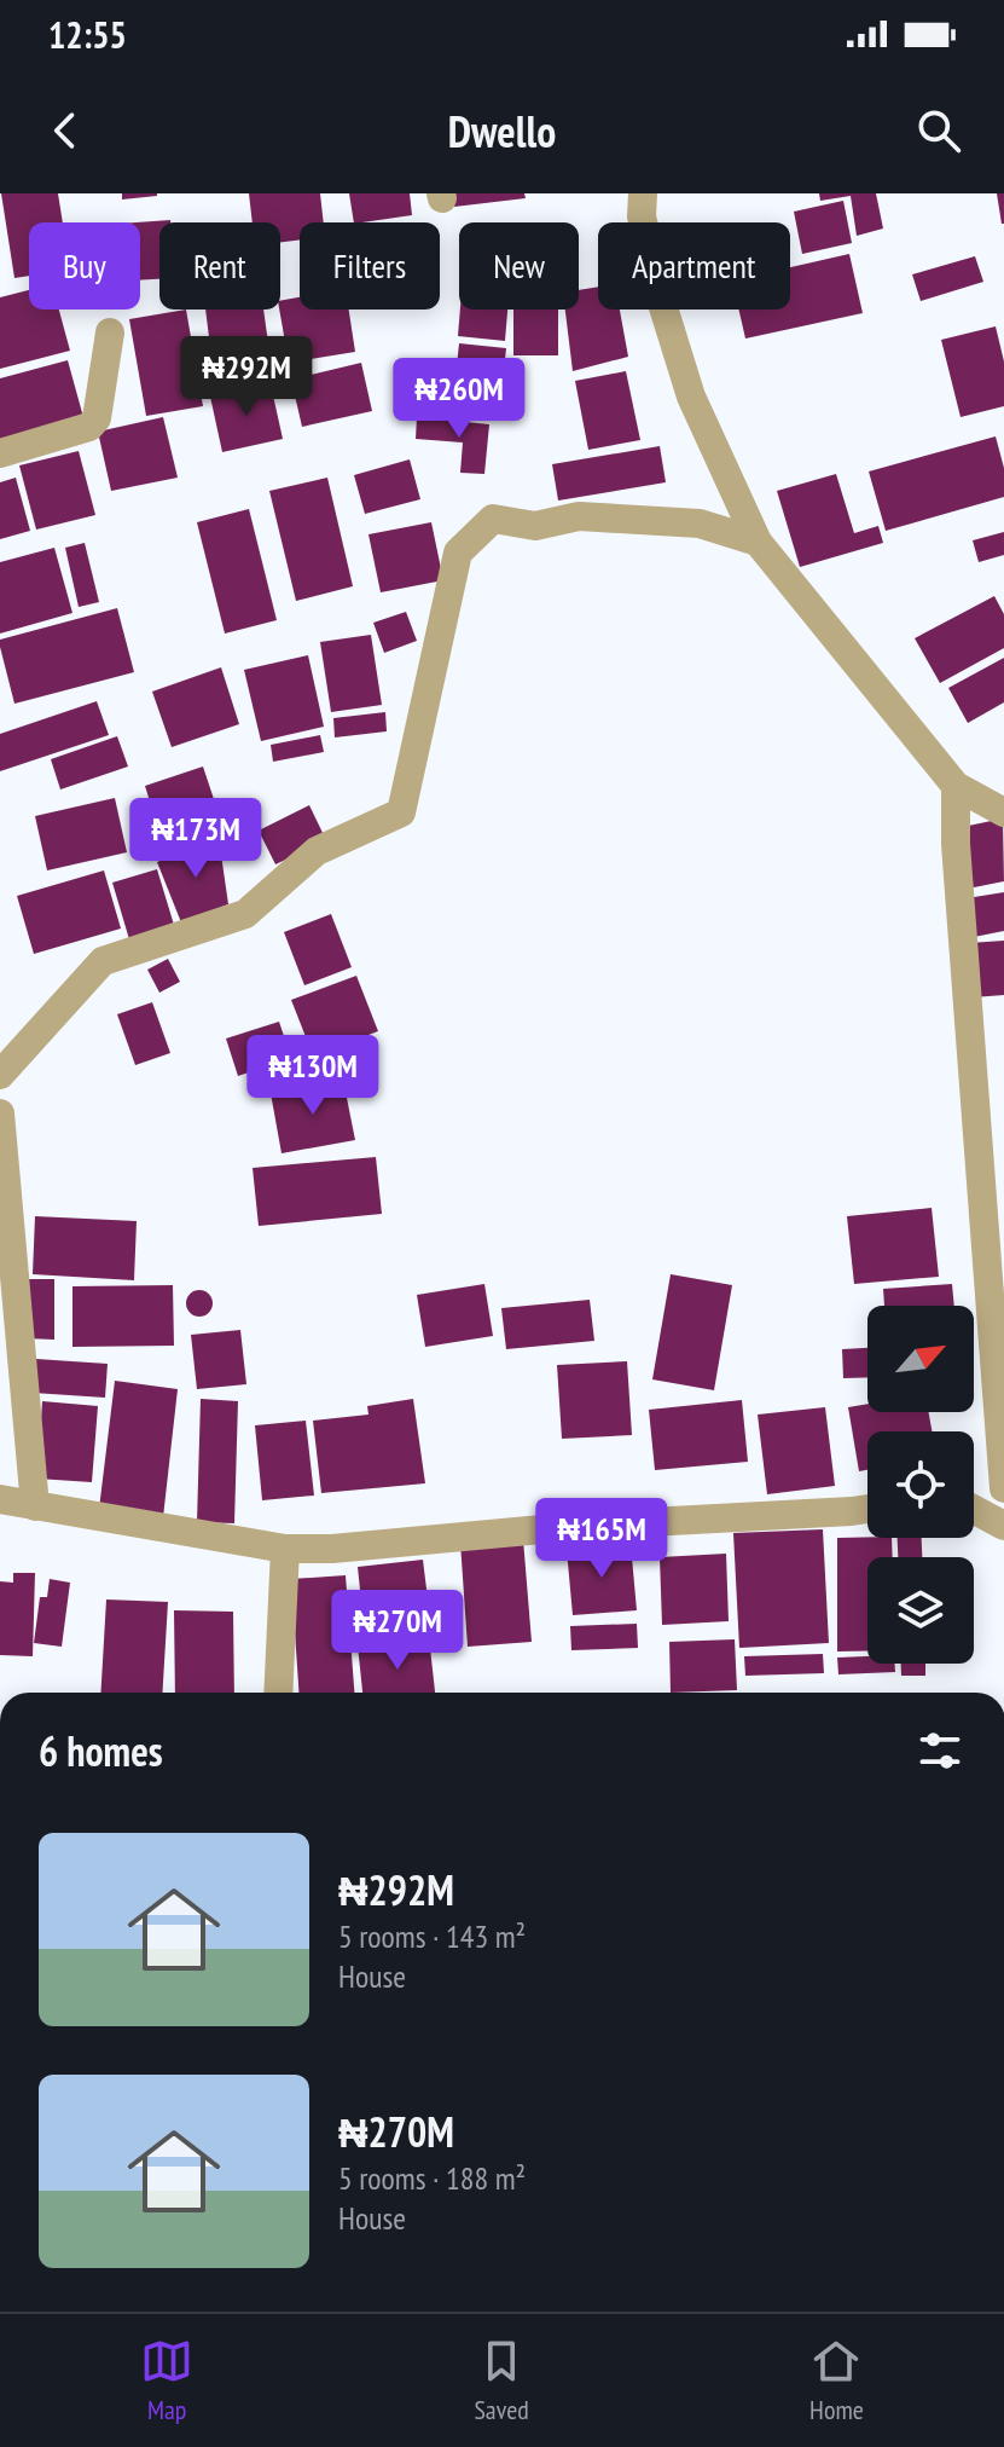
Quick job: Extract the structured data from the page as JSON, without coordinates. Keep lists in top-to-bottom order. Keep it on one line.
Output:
{"north":"top right","page":{"status":"12:55","header":"Dwello","chip":["Buy","Rent","Filters","New","Apartment"],"price":["₦292M","₦260M","₦173M","₦130M","₦165M","₦270M"],"heading":"6 homes","list":[{"name":"₦292M","note":"5 rooms · 143 m² · House"},{"name":"₦270M","note":"5 rooms · 188 m² · House"}],"tabs":["Map","Saved","Home"]}}
